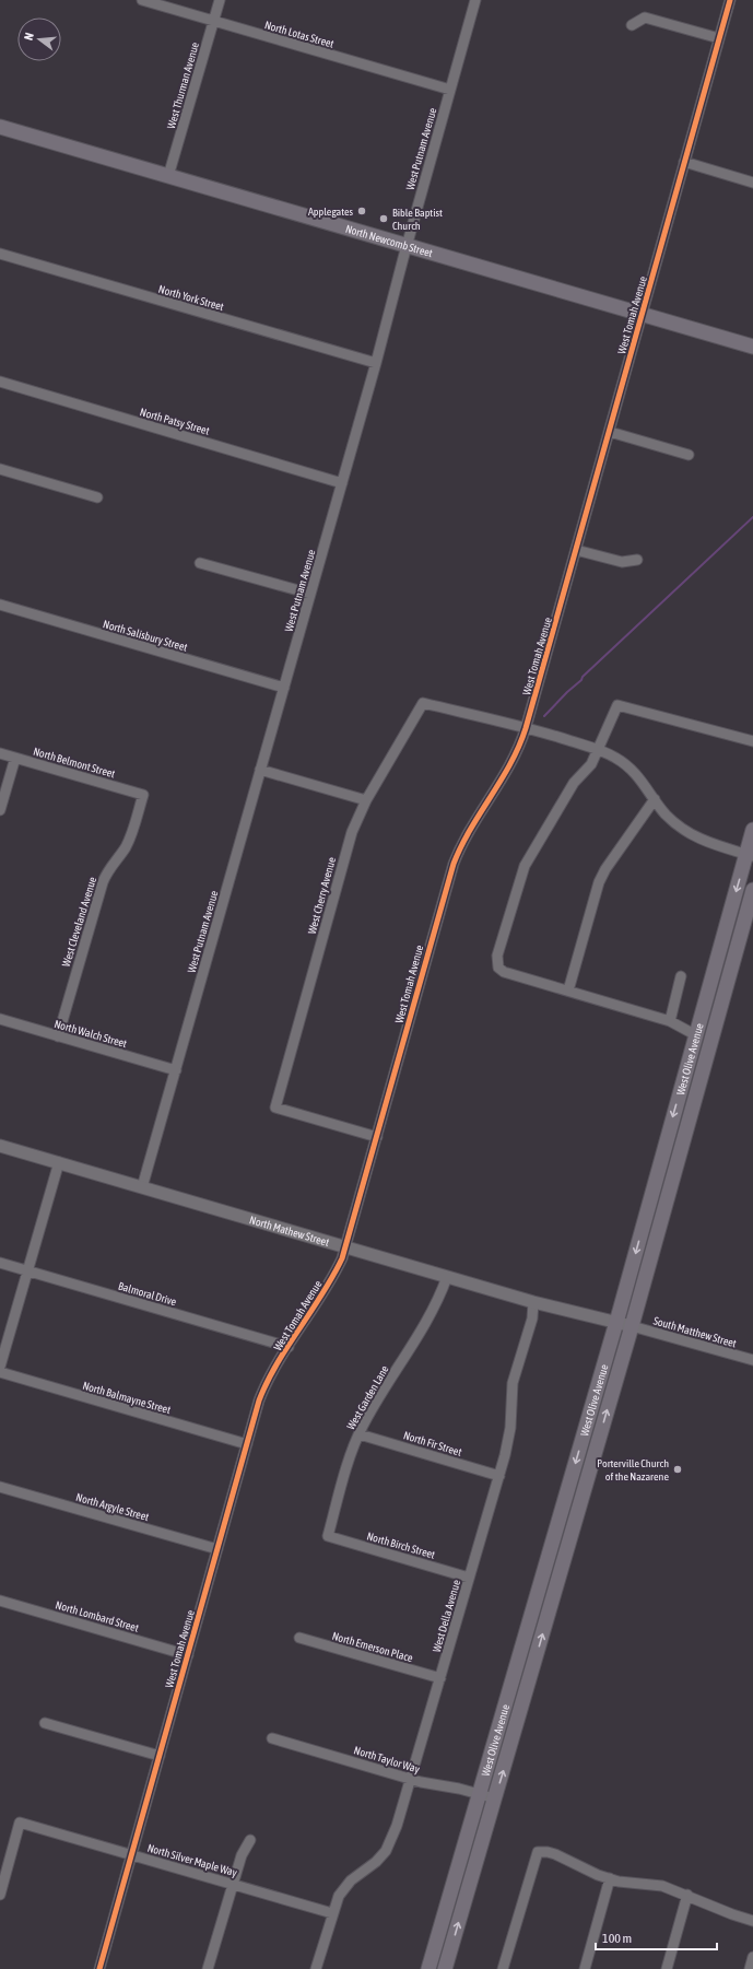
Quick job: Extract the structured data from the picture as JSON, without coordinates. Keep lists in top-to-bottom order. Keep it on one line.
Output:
{"streets":{"main road":["North Newcomb Street","West Olive Avenue"],"street":["North Lotas Street","West Thurman Avenue","West Putnam Avenue","North York Street","West Tomah Avenue","North Patsy Street","North Salisbury Street","North Belmont Street","West Cherry Avenue","West Cleveland Avenue","North Walch Street","North Mathew Street","Balmoral Drive","South Matthew Street","North Balmayne Street","West Garden Lane","North Fir Street","North Argyle Street","North Birch Street","North Lombard Street","West Della Avenue","North Emerson Place","North Taylor Way","North Silver Maple Way"]},"crossings":[["North Lotas Street","West Thurman Avenue"],["North Lotas Street","West Putnam Avenue"],["West Thurman Avenue","North Newcomb Street"],["West Putnam Avenue","North Newcomb Street"],["West Putnam Avenue","North York Street"],["West Putnam Avenue","North Patsy Street"],["West Putnam Avenue","North Salisbury Street"],["West Putnam Avenue","North Walch Street"],["West Putnam Avenue","North Mathew Street"],["North Newcomb Street","West Tomah Avenue"],["West Tomah Avenue","West Cherry Avenue"],["West Tomah Avenue","North Mathew Street"],["West Tomah Avenue","Balmoral Drive"],["West Tomah Avenue","North Balmayne Street"],["West Tomah Avenue","North Argyle Street"],["West Tomah Avenue","North Lombard Street"],["West Tomah Avenue","North Silver Maple Way"],["North Belmont Street","West Cleveland Avenue"],["West Cleveland Avenue","North Walch Street"],["West Olive Avenue","North Mathew Street"],["West Olive Avenue","South Matthew Street"],["West Olive Avenue","North Taylor Way"],["North Mathew Street","South Matthew Street"],["North Mathew Street","West Garden Lane"],["North Mathew Street","West Della Avenue"],["West Garden Lane","North Fir Street"],["West Garden Lane","North Birch Street"],["North Fir Street","West Della Avenue"],["North Birch Street","West Della Avenue"],["West Della Avenue","North Emerson Place"],["West Della Avenue","North Taylor Way"],["West Della Avenue","North Silver Maple Way"]],"places":["Applegates","Bible Baptist Church","Porterville Church of the Nazarene"],"scale_bar":"100 m","north":"left"}
